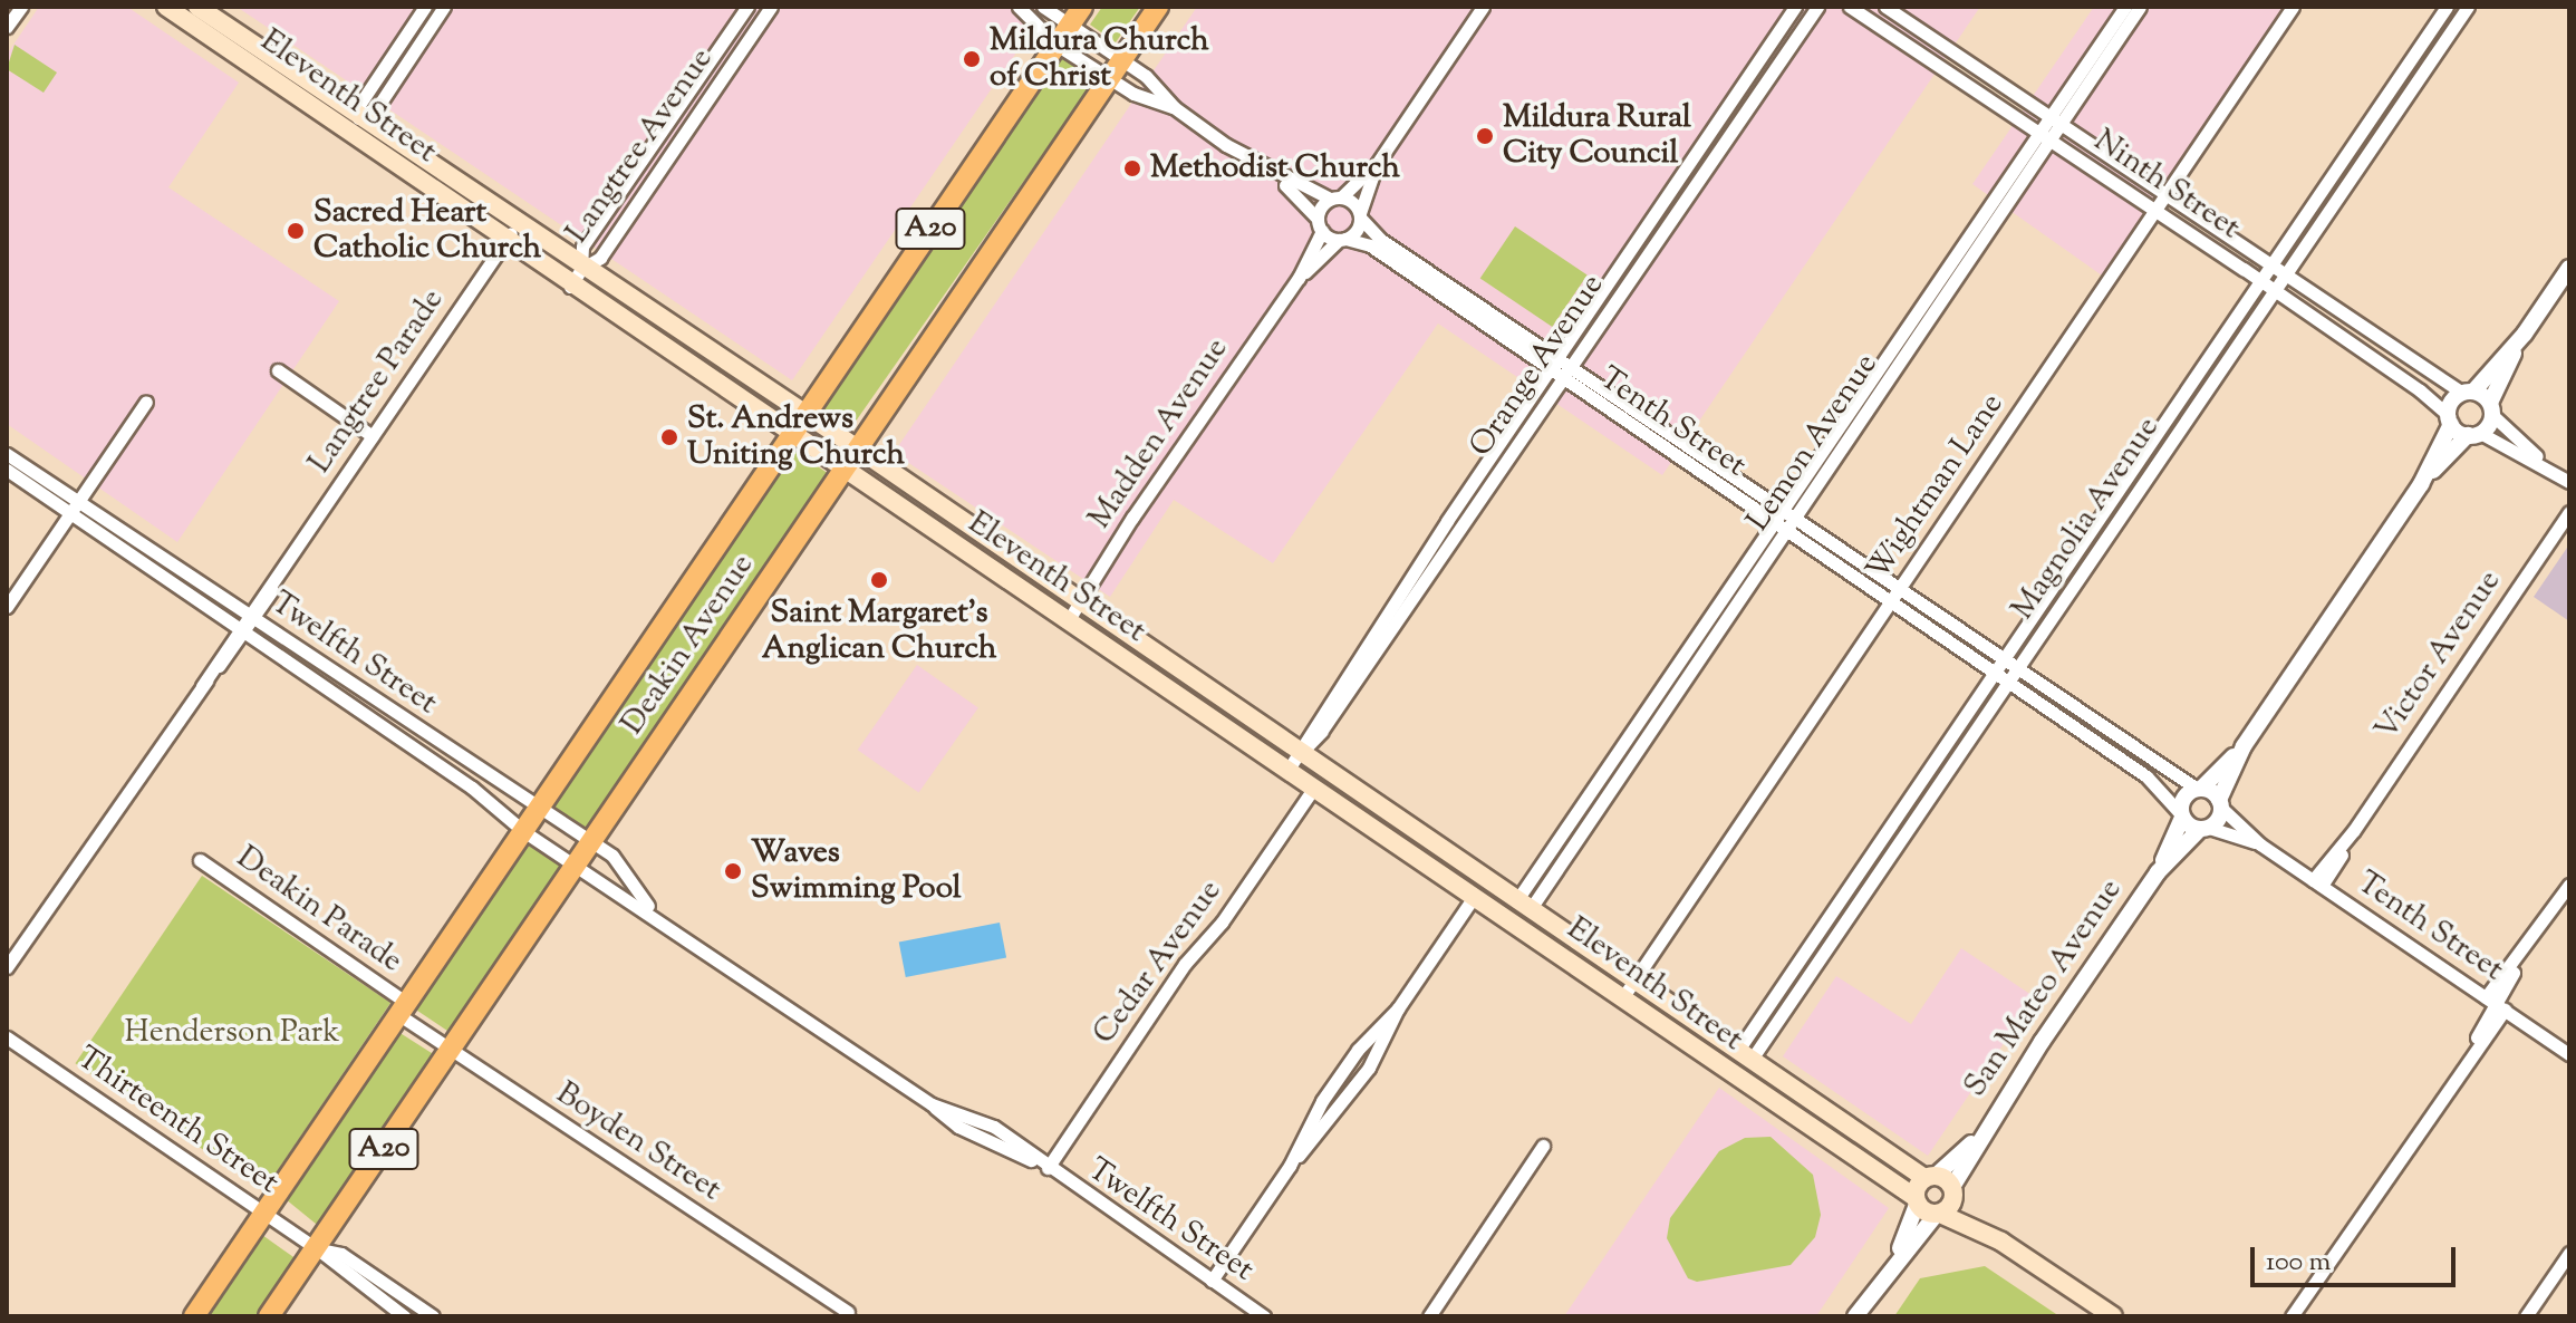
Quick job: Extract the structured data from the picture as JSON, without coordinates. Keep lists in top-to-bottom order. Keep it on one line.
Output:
{"streets":{"highway":["A20","Deakin Avenue"],"main road":["Eleventh Street"],"street":["Langtree Avenue","Ninth Street","Orange Avenue","Langtree Parade","Tenth Street","Madden Avenue","Lemon Avenue","Wightman Lane","Magnolia Avenue","Twelfth Street","Victor Avenue","Deakin Parade","Cedar Avenue","San Mateo Avenue","Thirteenth Street","Boyden Street"]},"crossings":[["Eleventh Street","Langtree Avenue"],["Eleventh Street","Orange Avenue"],["Eleventh Street","Langtree Parade"],["Eleventh Street","Madden Avenue"],["Eleventh Street","Lemon Avenue"],["Eleventh Street","Wightman Lane"],["Eleventh Street","Magnolia Avenue"],["Eleventh Street","Deakin Avenue"],["Eleventh Street","Cedar Avenue"],["Eleventh Street","San Mateo Avenue"],["Ninth Street","Lemon Avenue"],["Ninth Street","Wightman Lane"],["Ninth Street","Magnolia Avenue"],["Orange Avenue","Tenth Street"],["Langtree Parade","Twelfth Street"],["Tenth Street","Madden Avenue"],["Tenth Street","Lemon Avenue"],["Tenth Street","Wightman Lane"],["Tenth Street","Magnolia Avenue"],["Tenth Street","Deakin Avenue"],["Tenth Street","Victor Avenue"],["Tenth Street","San Mateo Avenue"],["Deakin Avenue","Twelfth Street"],["Deakin Avenue","Deakin Parade"],["Deakin Avenue","Thirteenth Street"],["Deakin Avenue","Boyden Street"],["Twelfth Street","Cedar Avenue"],["Deakin Parade","Boyden Street"]],"parks":["Henderson Park"],"places":["Mildura Church of Christ","Mildura Rural City Council","Methodist Church","Sacred Heart Catholic Church","St. Andrews Uniting Church","Saint Margaret's Anglican Church","Waves Swimming Pool"],"scale_bar":"100 m"}
